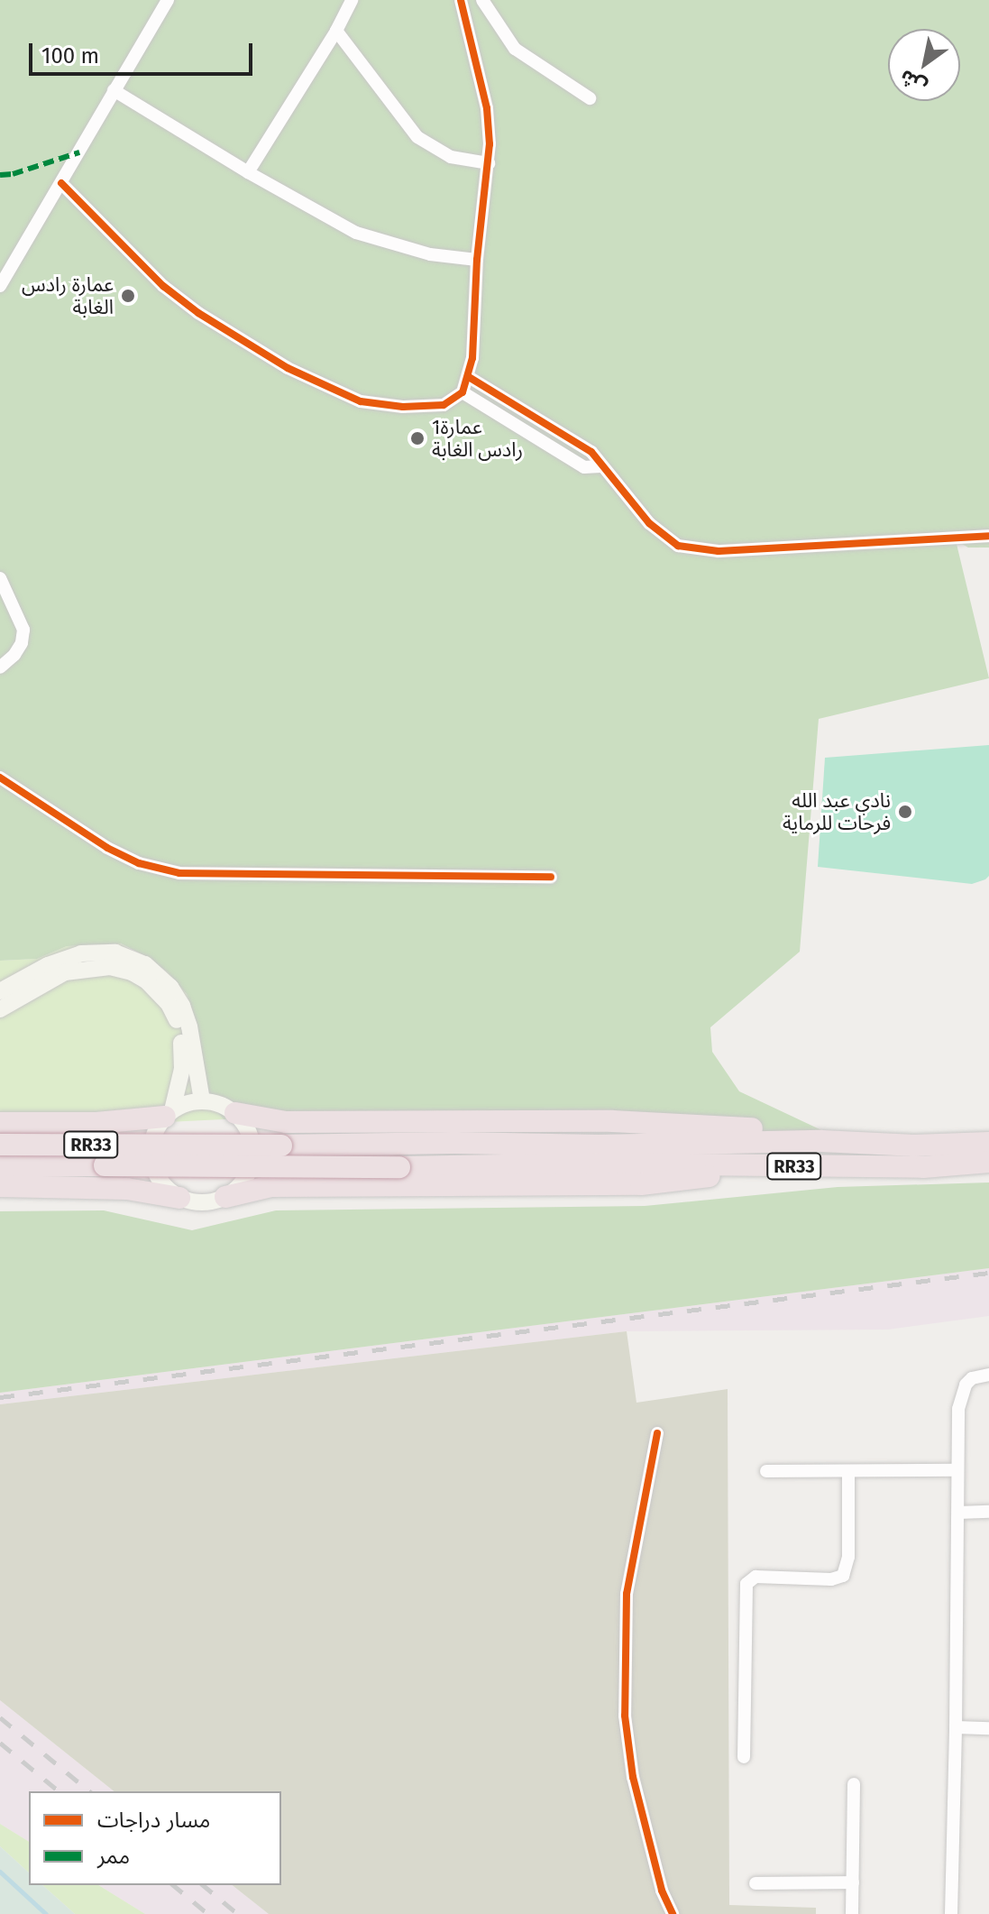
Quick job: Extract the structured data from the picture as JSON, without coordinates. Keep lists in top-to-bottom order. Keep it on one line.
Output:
{"streets":{"highway":["RR33"]},"places":["عمارة رادس الغابة","1عمارة رادس الغابة","نادي عبد الله فرحات للرماية"],"legend":["مسار دراجات","ممر"],"scale_bar":"100 m","north":"bottom left"}
